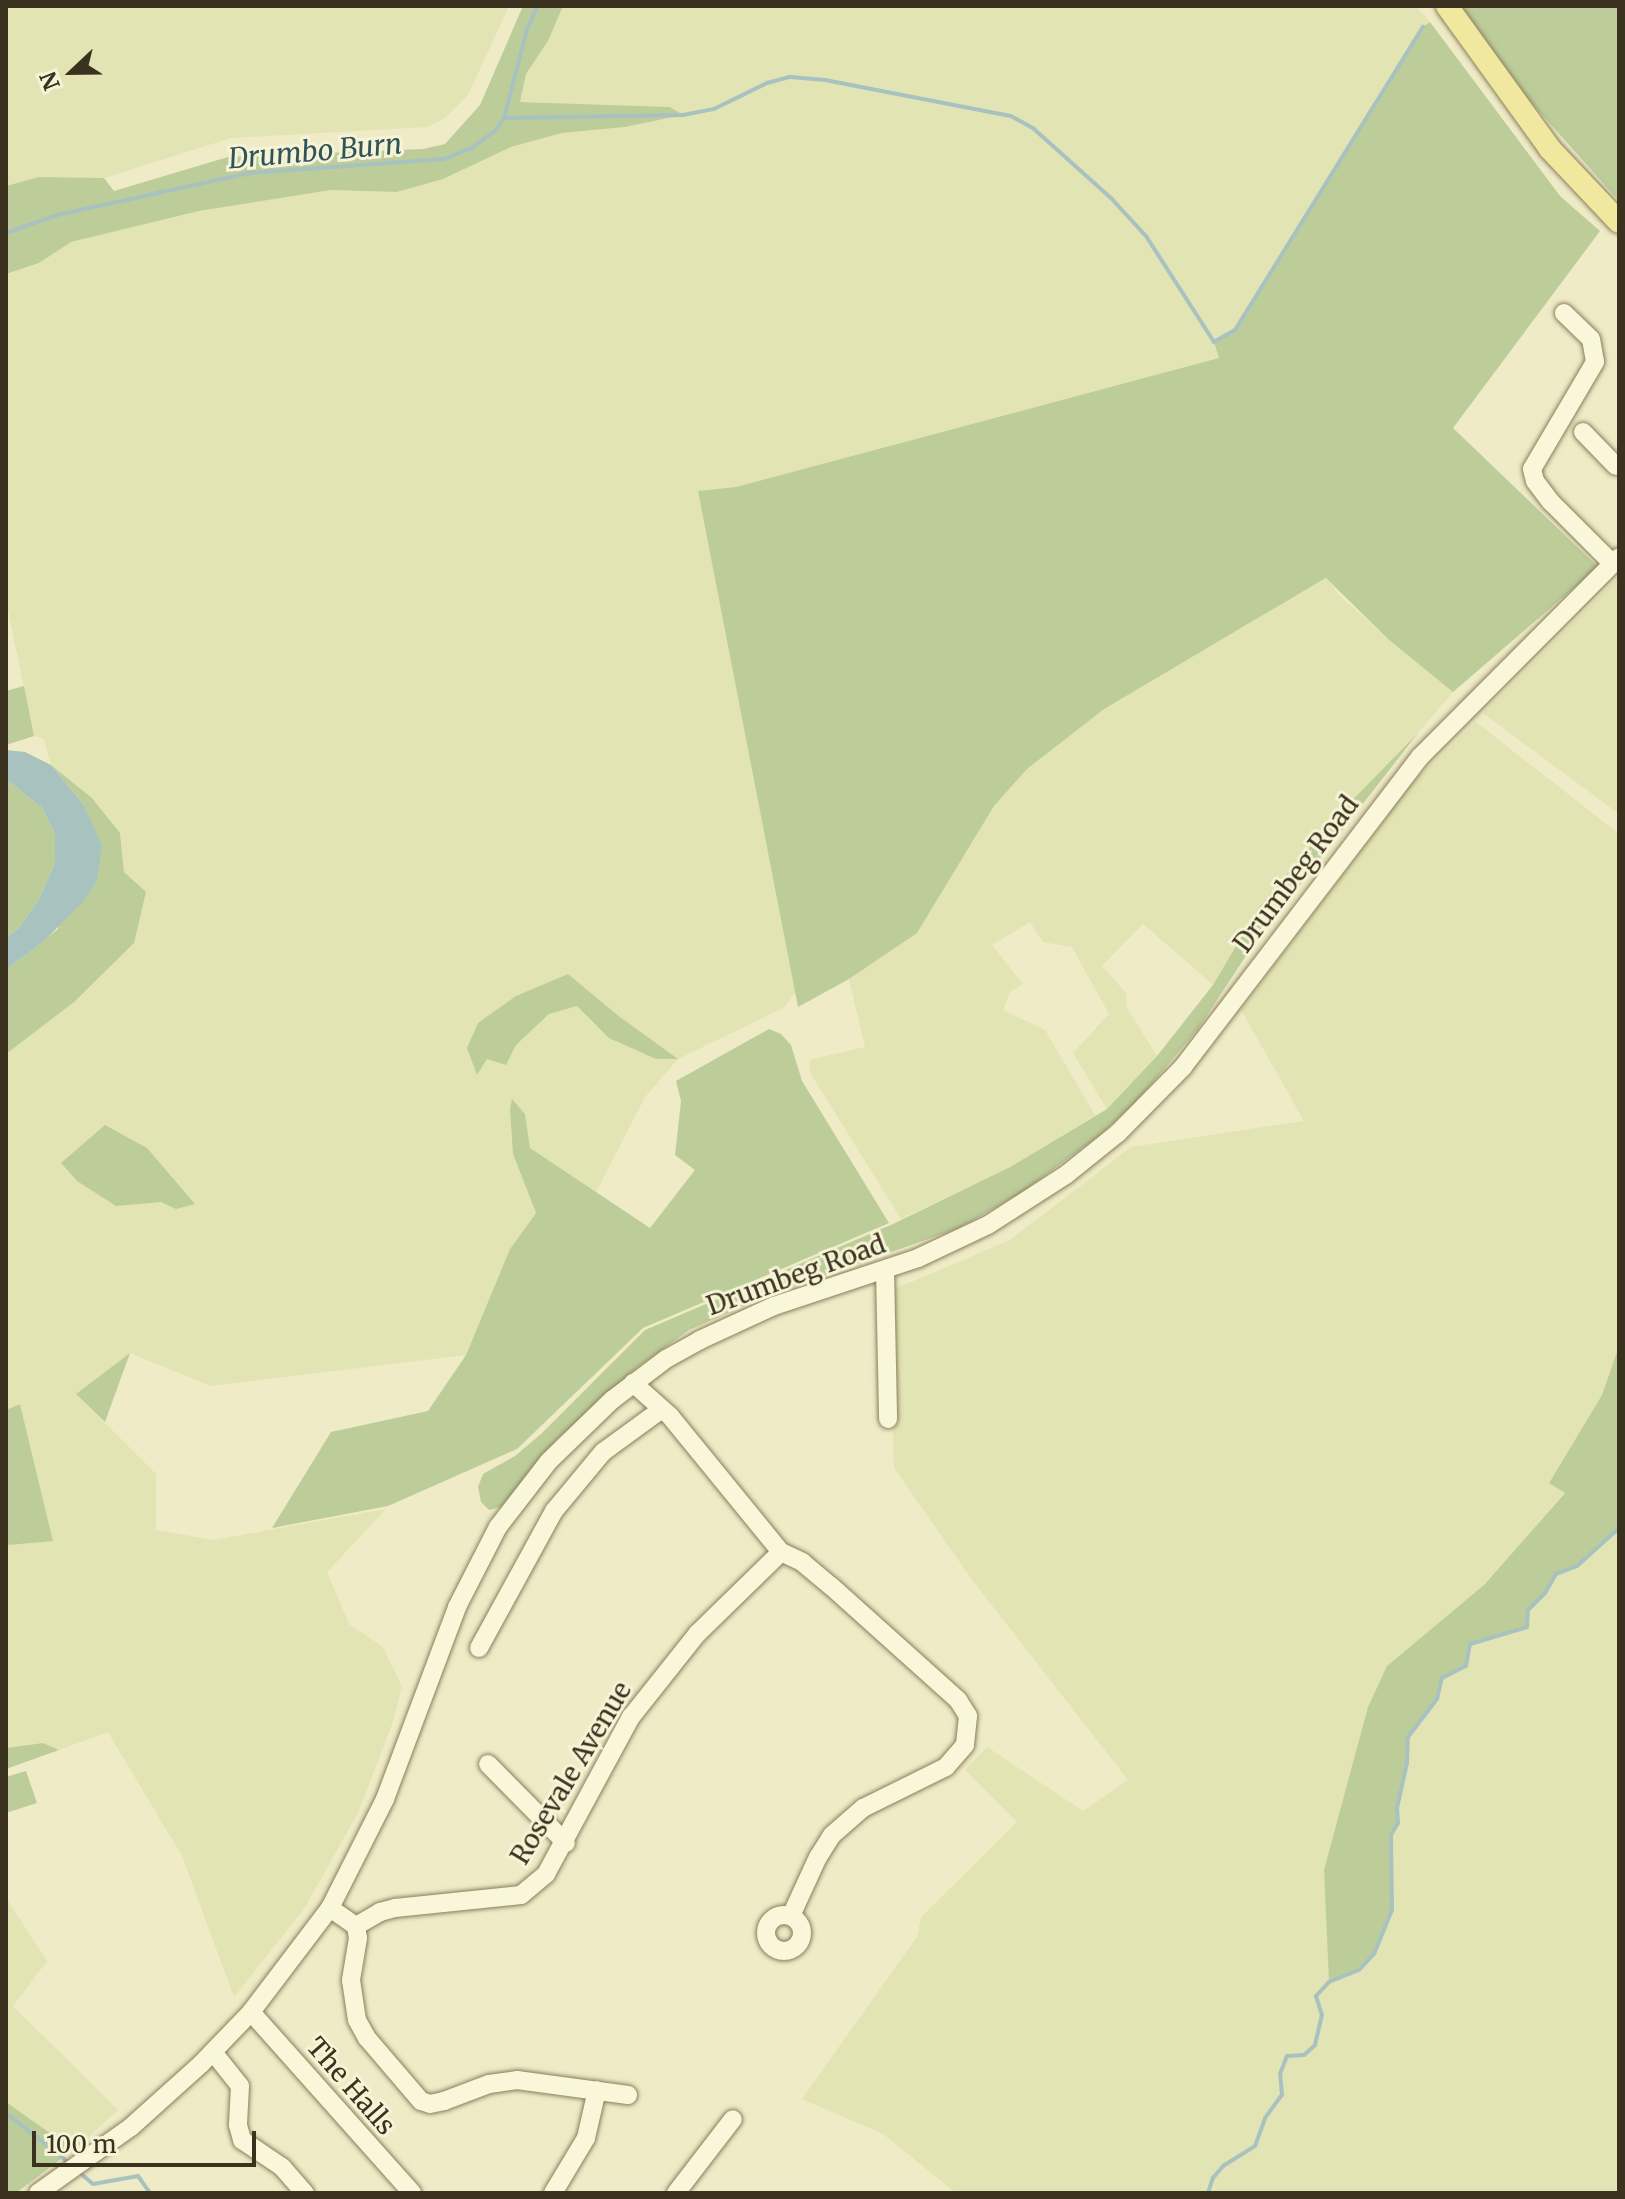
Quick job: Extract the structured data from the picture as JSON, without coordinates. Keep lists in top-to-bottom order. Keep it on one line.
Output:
{"streets":{"street":["Drumbeg Road","Rosevale Avenue","The Halls"]},"crossings":[["Drumbeg Road","The Halls"]],"water":["Drumbo Burn"],"scale_bar":"100 m","north":"left"}
